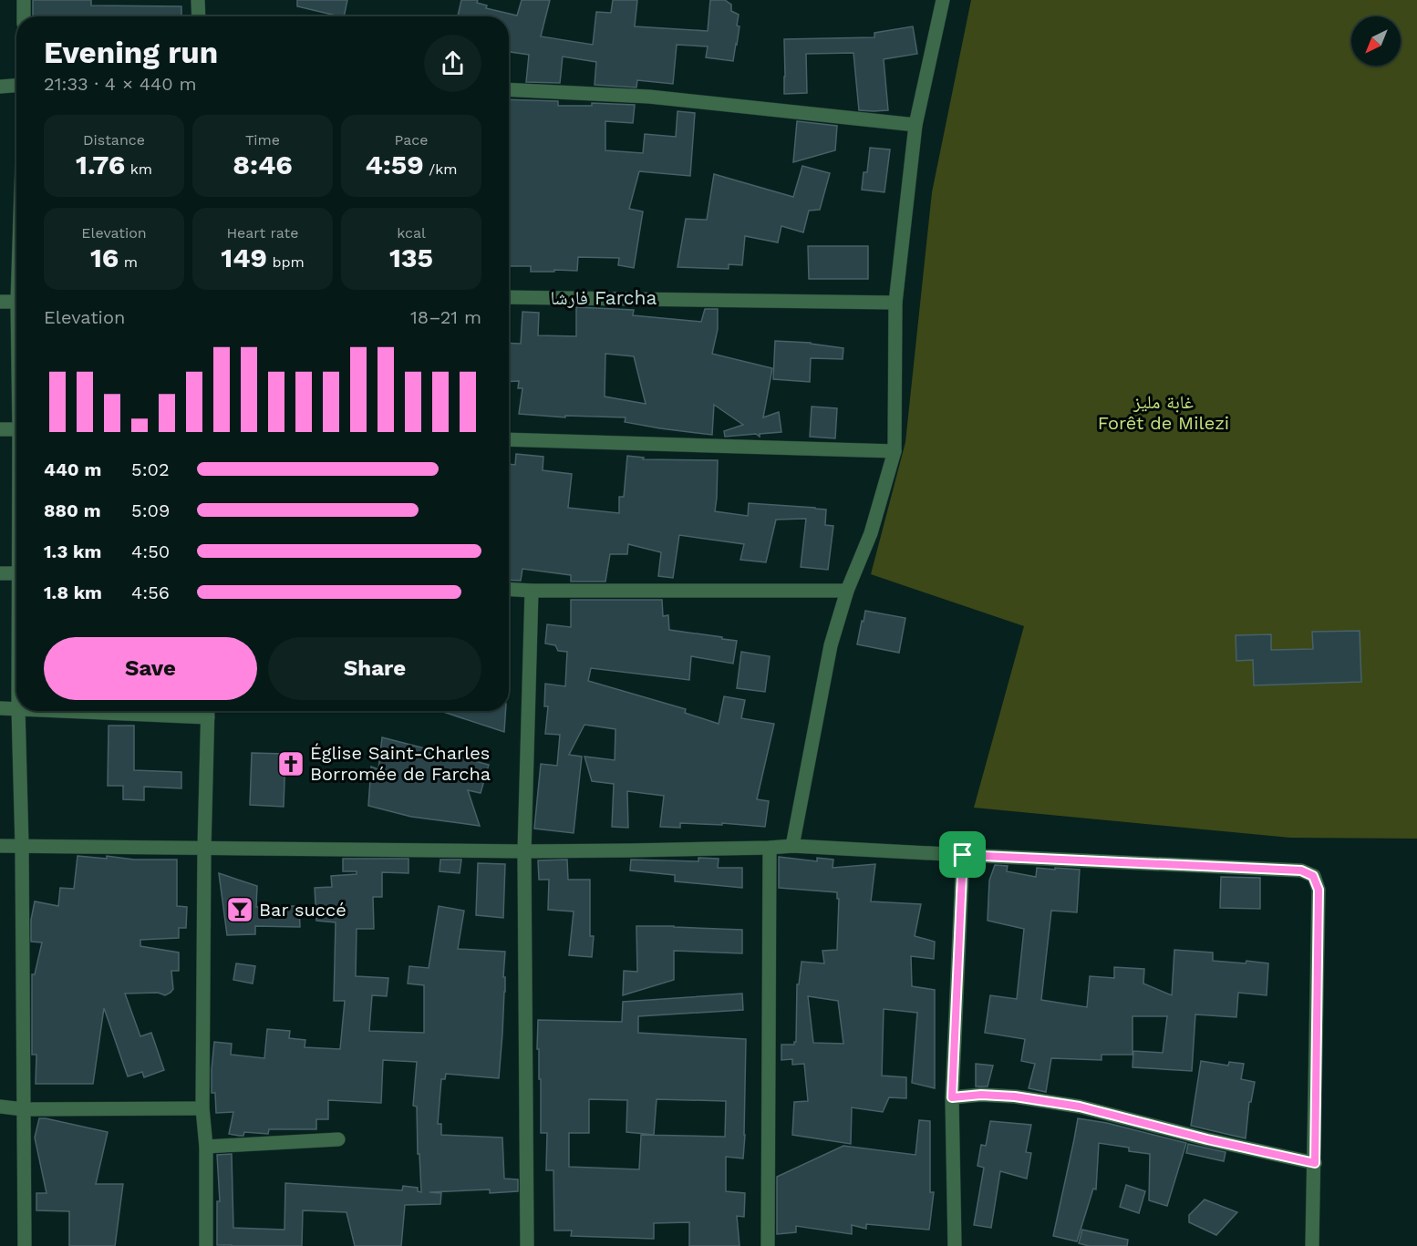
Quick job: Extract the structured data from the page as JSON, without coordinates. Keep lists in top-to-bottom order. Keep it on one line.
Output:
{"districts":["فارشا Farcha"],"parks":["غابة مليز Forêt de Milezi"],"places":{"church":["Église Saint-Charles Borromée de Farcha"],"bar":["Bar succé"]},"north":"bottom left","page":{"heading":["Evening run","21:33 · 4 × 440 m"],"stats":[["Distance","1.76 km"],["Time","8:46"],["Pace","4:59 /km"],["Elevation","16 m"],["Heart rate","149 bpm"],["kcal","135"]],"chart":["Elevation","18–21 m"],"list":[{"name":"440 m","note":"5:02"},{"name":"880 m","note":"5:09"},{"name":"1.3 km","note":"4:50"},{"name":"1.8 km","note":"4:56"}],"buttons":["Save","Share"]}}
